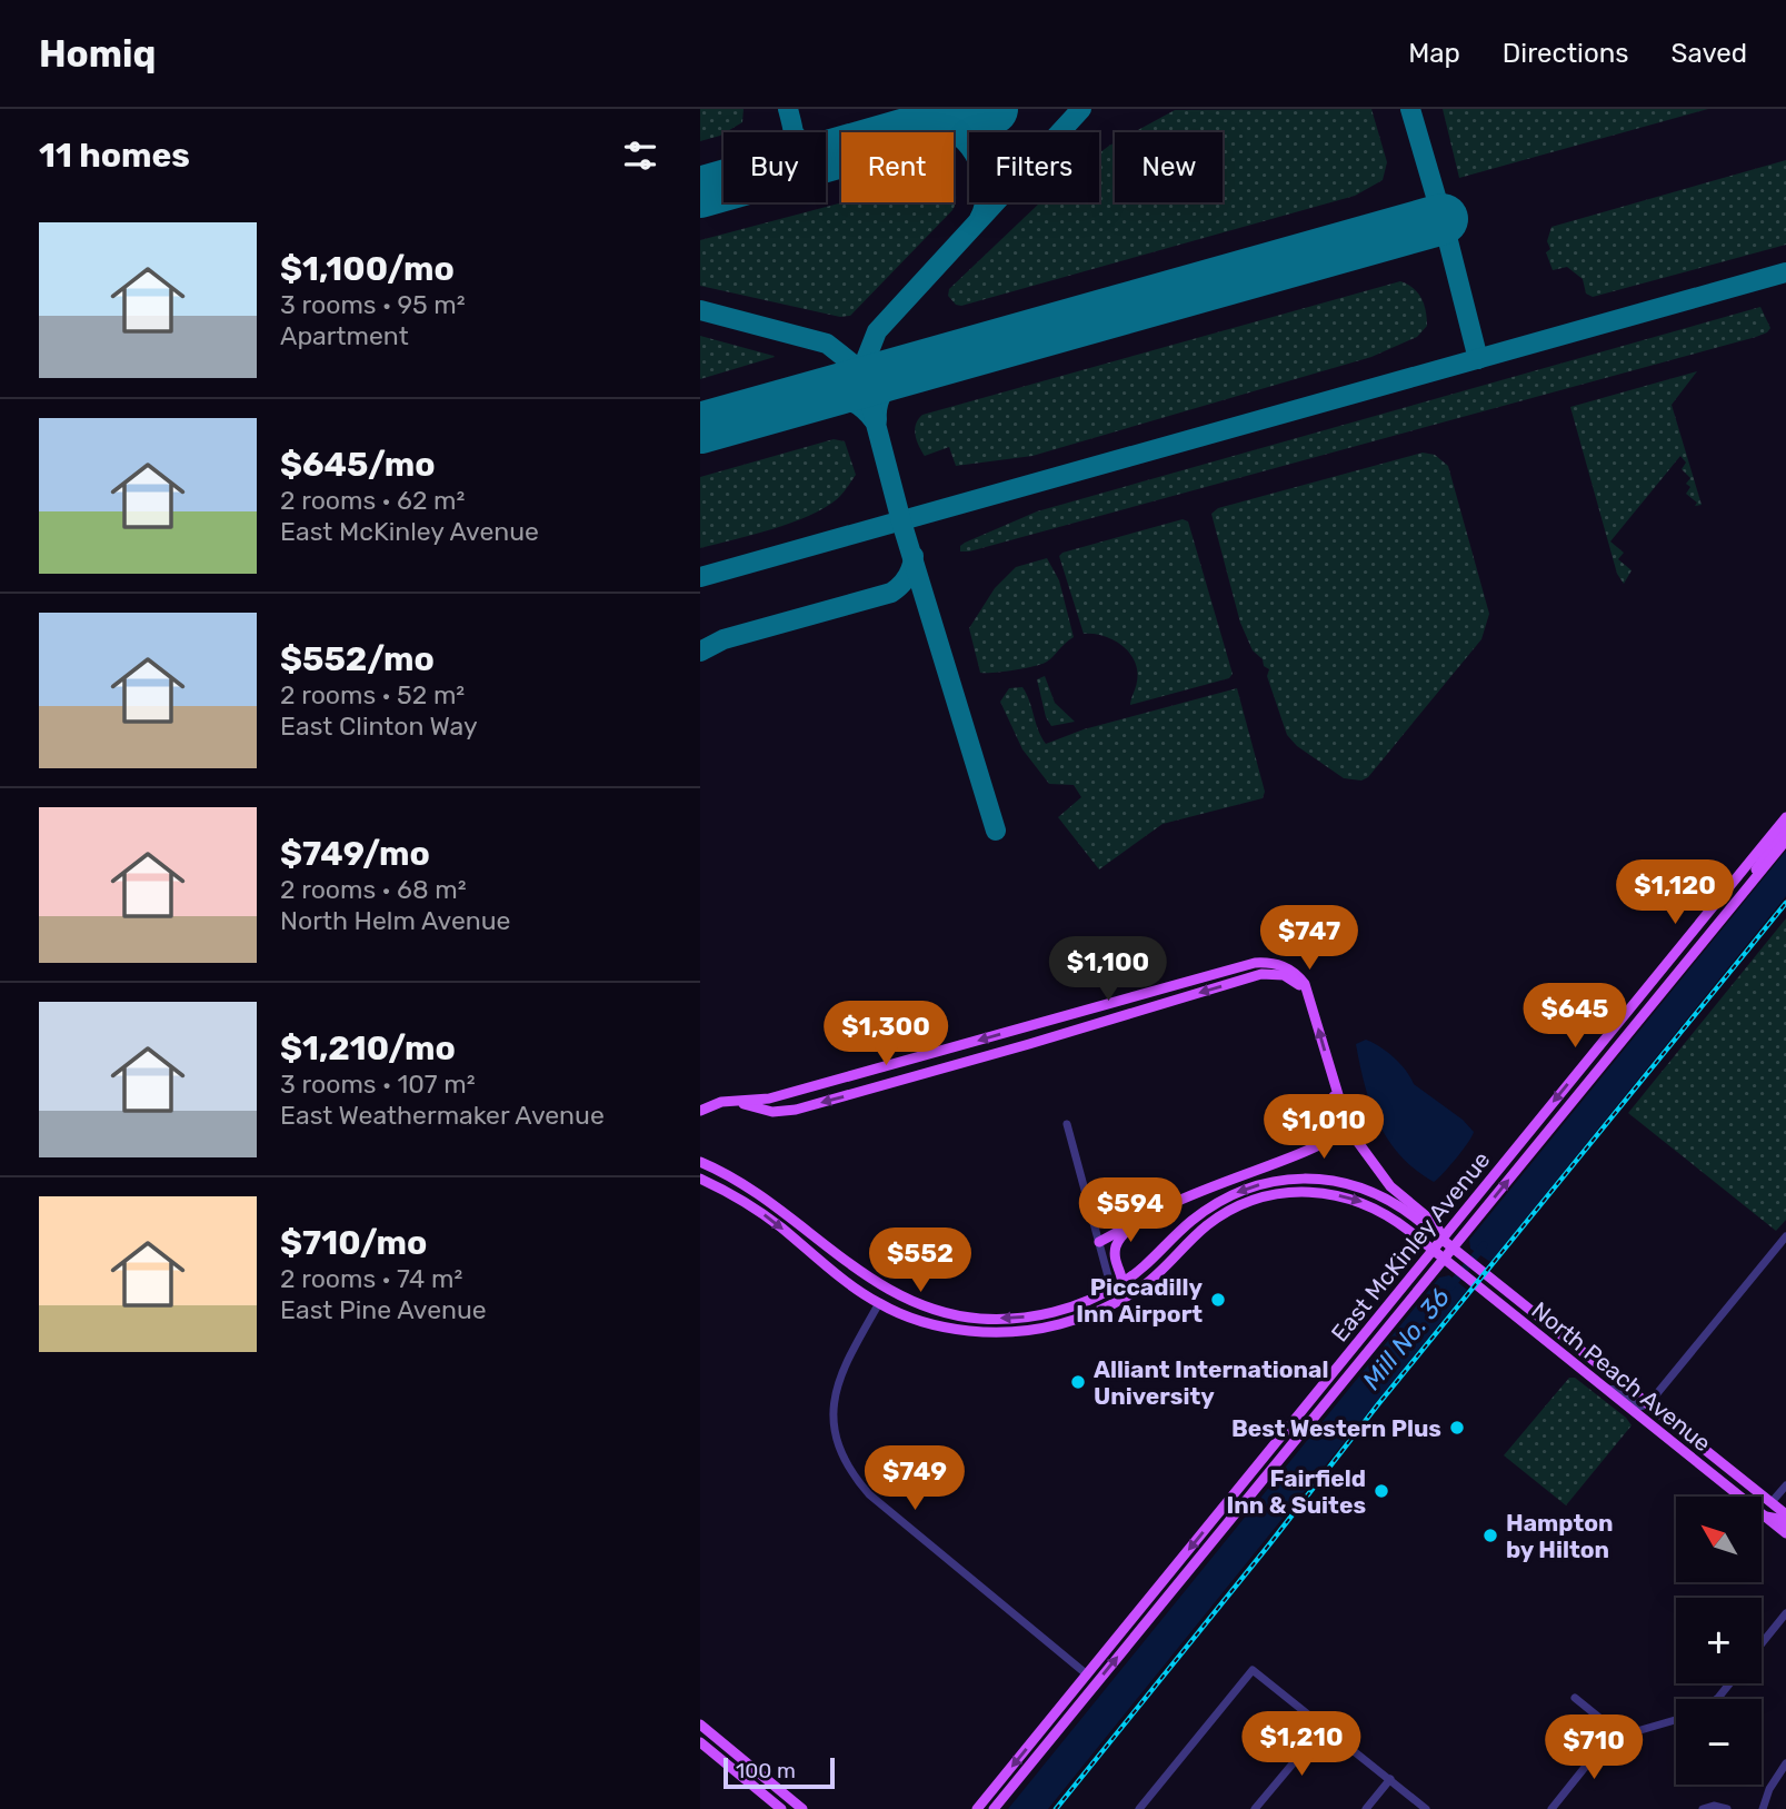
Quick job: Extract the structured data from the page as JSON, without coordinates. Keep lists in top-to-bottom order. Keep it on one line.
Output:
{"streets":{"main road":["East McKinley Avenue","North Peach Avenue"]},"crossings":[["East McKinley Avenue","North Peach Avenue"]],"water":["Mill No. 36"],"places":["Piccadilly Inn Airport","Alliant International University","Best Western Plus","Fairfield Inn & Suites","Hampton by Hilton"],"scale_bar":"100 m","north":"top left","page":{"header":"Homiq","nav":["Map","Directions","Saved"],"heading":"11 homes","chip":["Buy","Rent","Filters","New"],"list":[{"name":"$1,100/mo","note":"3 rooms · 95 m² · Apartment"},{"name":"$645/mo","note":"2 rooms · 62 m² · East McKinley Avenue"},{"name":"$552/mo","note":"2 rooms · 52 m² · East Clinton Way"},{"name":"$749/mo","note":"2 rooms · 68 m² · North Helm Avenue"},{"name":"$1,210/mo","note":"3 rooms · 107 m² · East Weathermaker Avenue"},{"name":"$710/mo","note":"2 rooms · 74 m² · East Pine Avenue"}],"price":["$1,120","$747","$1,100","$645","$1,300","$1,010","$594","$552","$749","$1,210","$710"],"map_buttons":["+","−"],"scale":"100 m"}}
